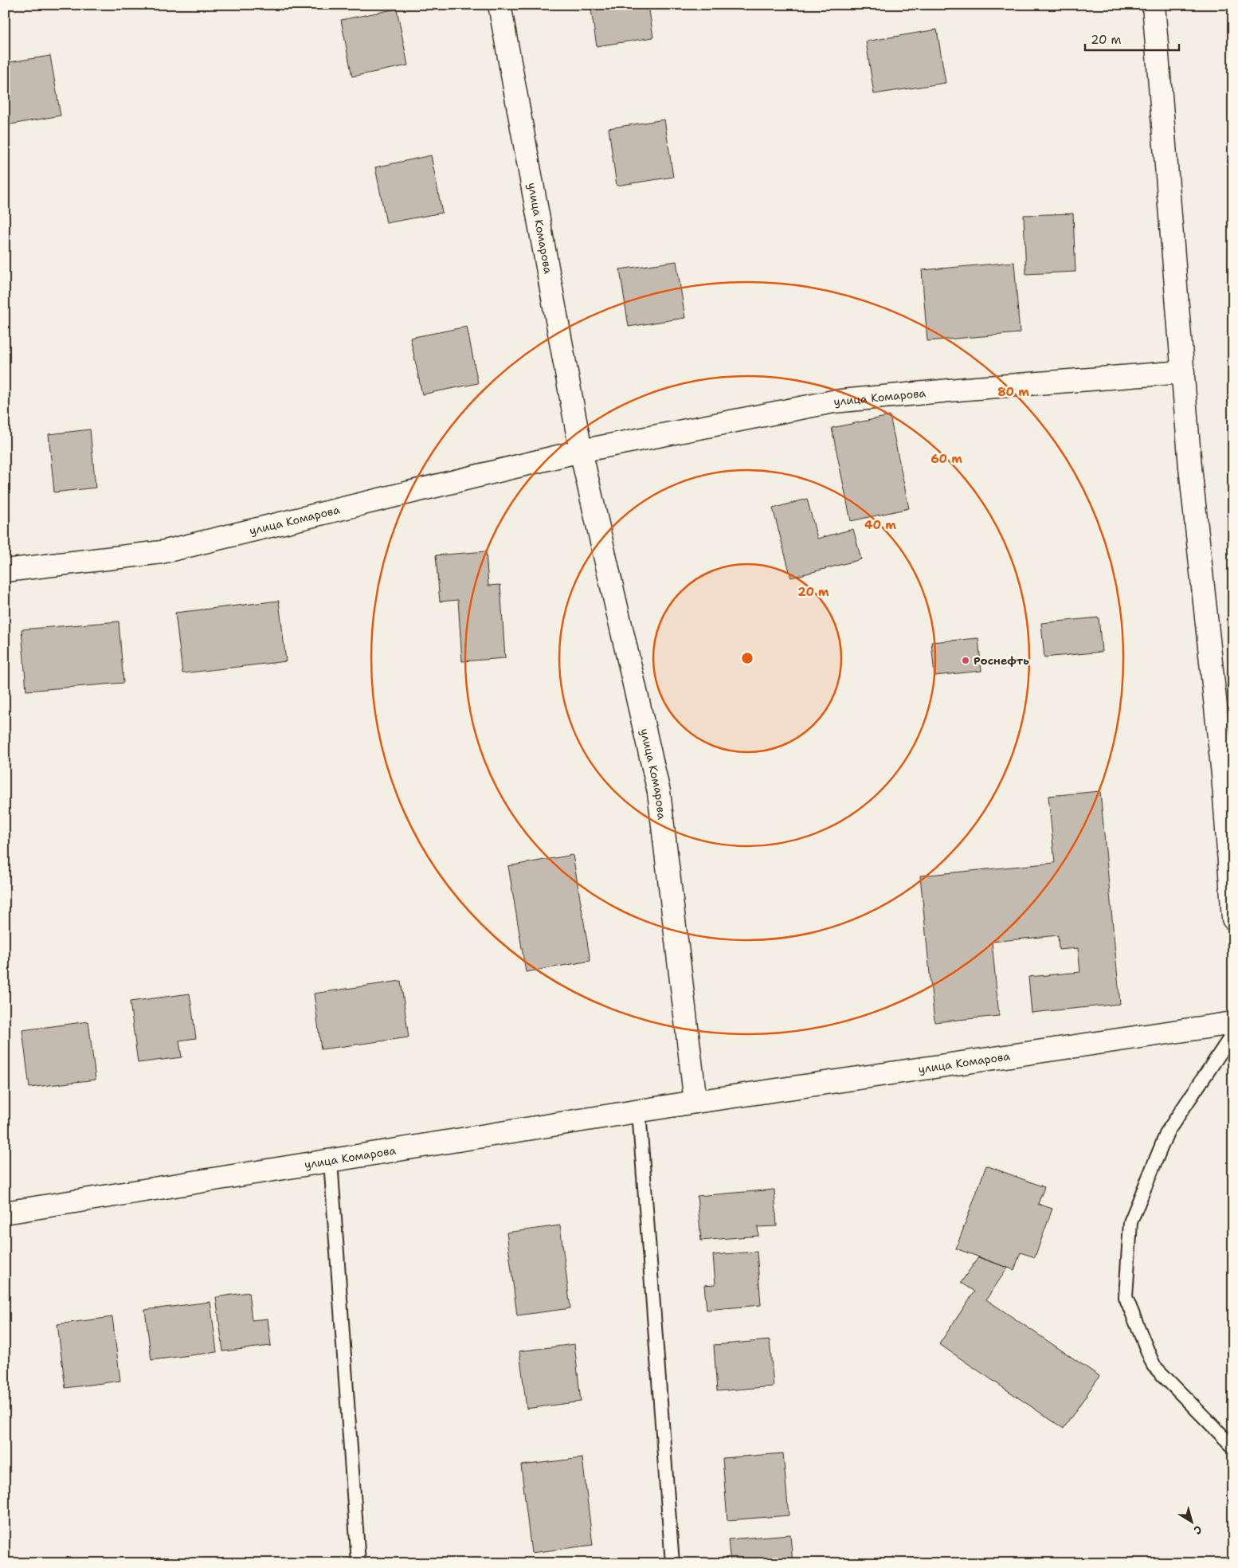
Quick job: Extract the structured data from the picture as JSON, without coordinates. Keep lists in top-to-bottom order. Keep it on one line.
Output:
{"streets":{"main road":["улица Комарова"]},"places":["Роснефть"],"scale_bar":"20 m","north":"bottom right","rings":["80 m","60 m","40 m","20 m"]}
